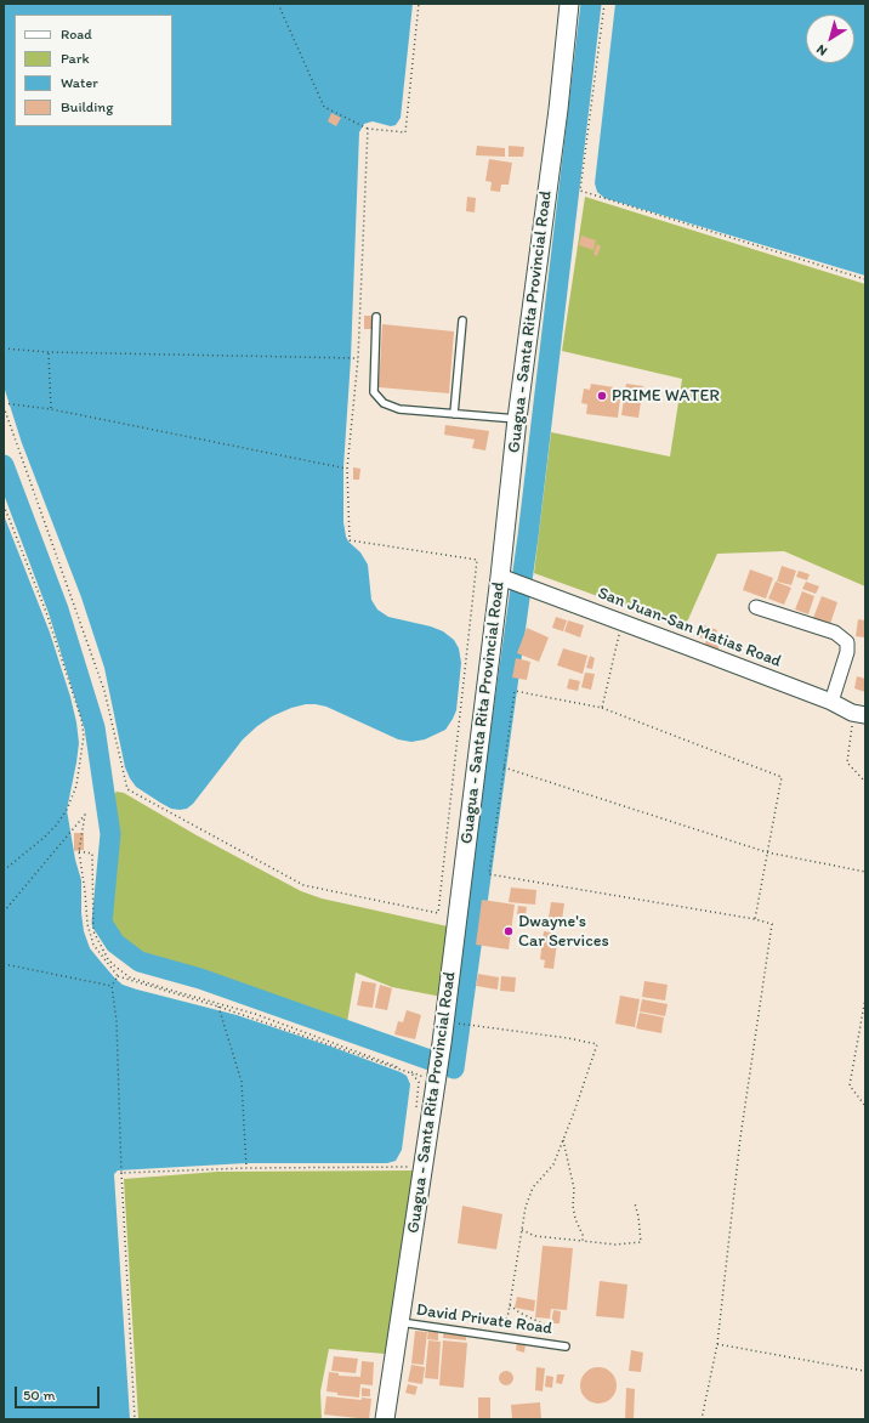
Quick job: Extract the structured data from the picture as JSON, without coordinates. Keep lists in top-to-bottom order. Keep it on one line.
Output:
{"streets":{"main road":["Guagua - Santa Rita Provincial Road"],"street":["San Juan-San Matias Road"],"lane":["David Private Road"]},"crossings":[["Guagua - Santa Rita Provincial Road","San Juan-San Matias Road"],["Guagua - Santa Rita Provincial Road","David Private Road"]],"places":["PRIME WATER","Dwayne's Car Services"],"legend":["Road","Park","Water","Building"],"scale_bar":"50 m","north":"bottom left"}
